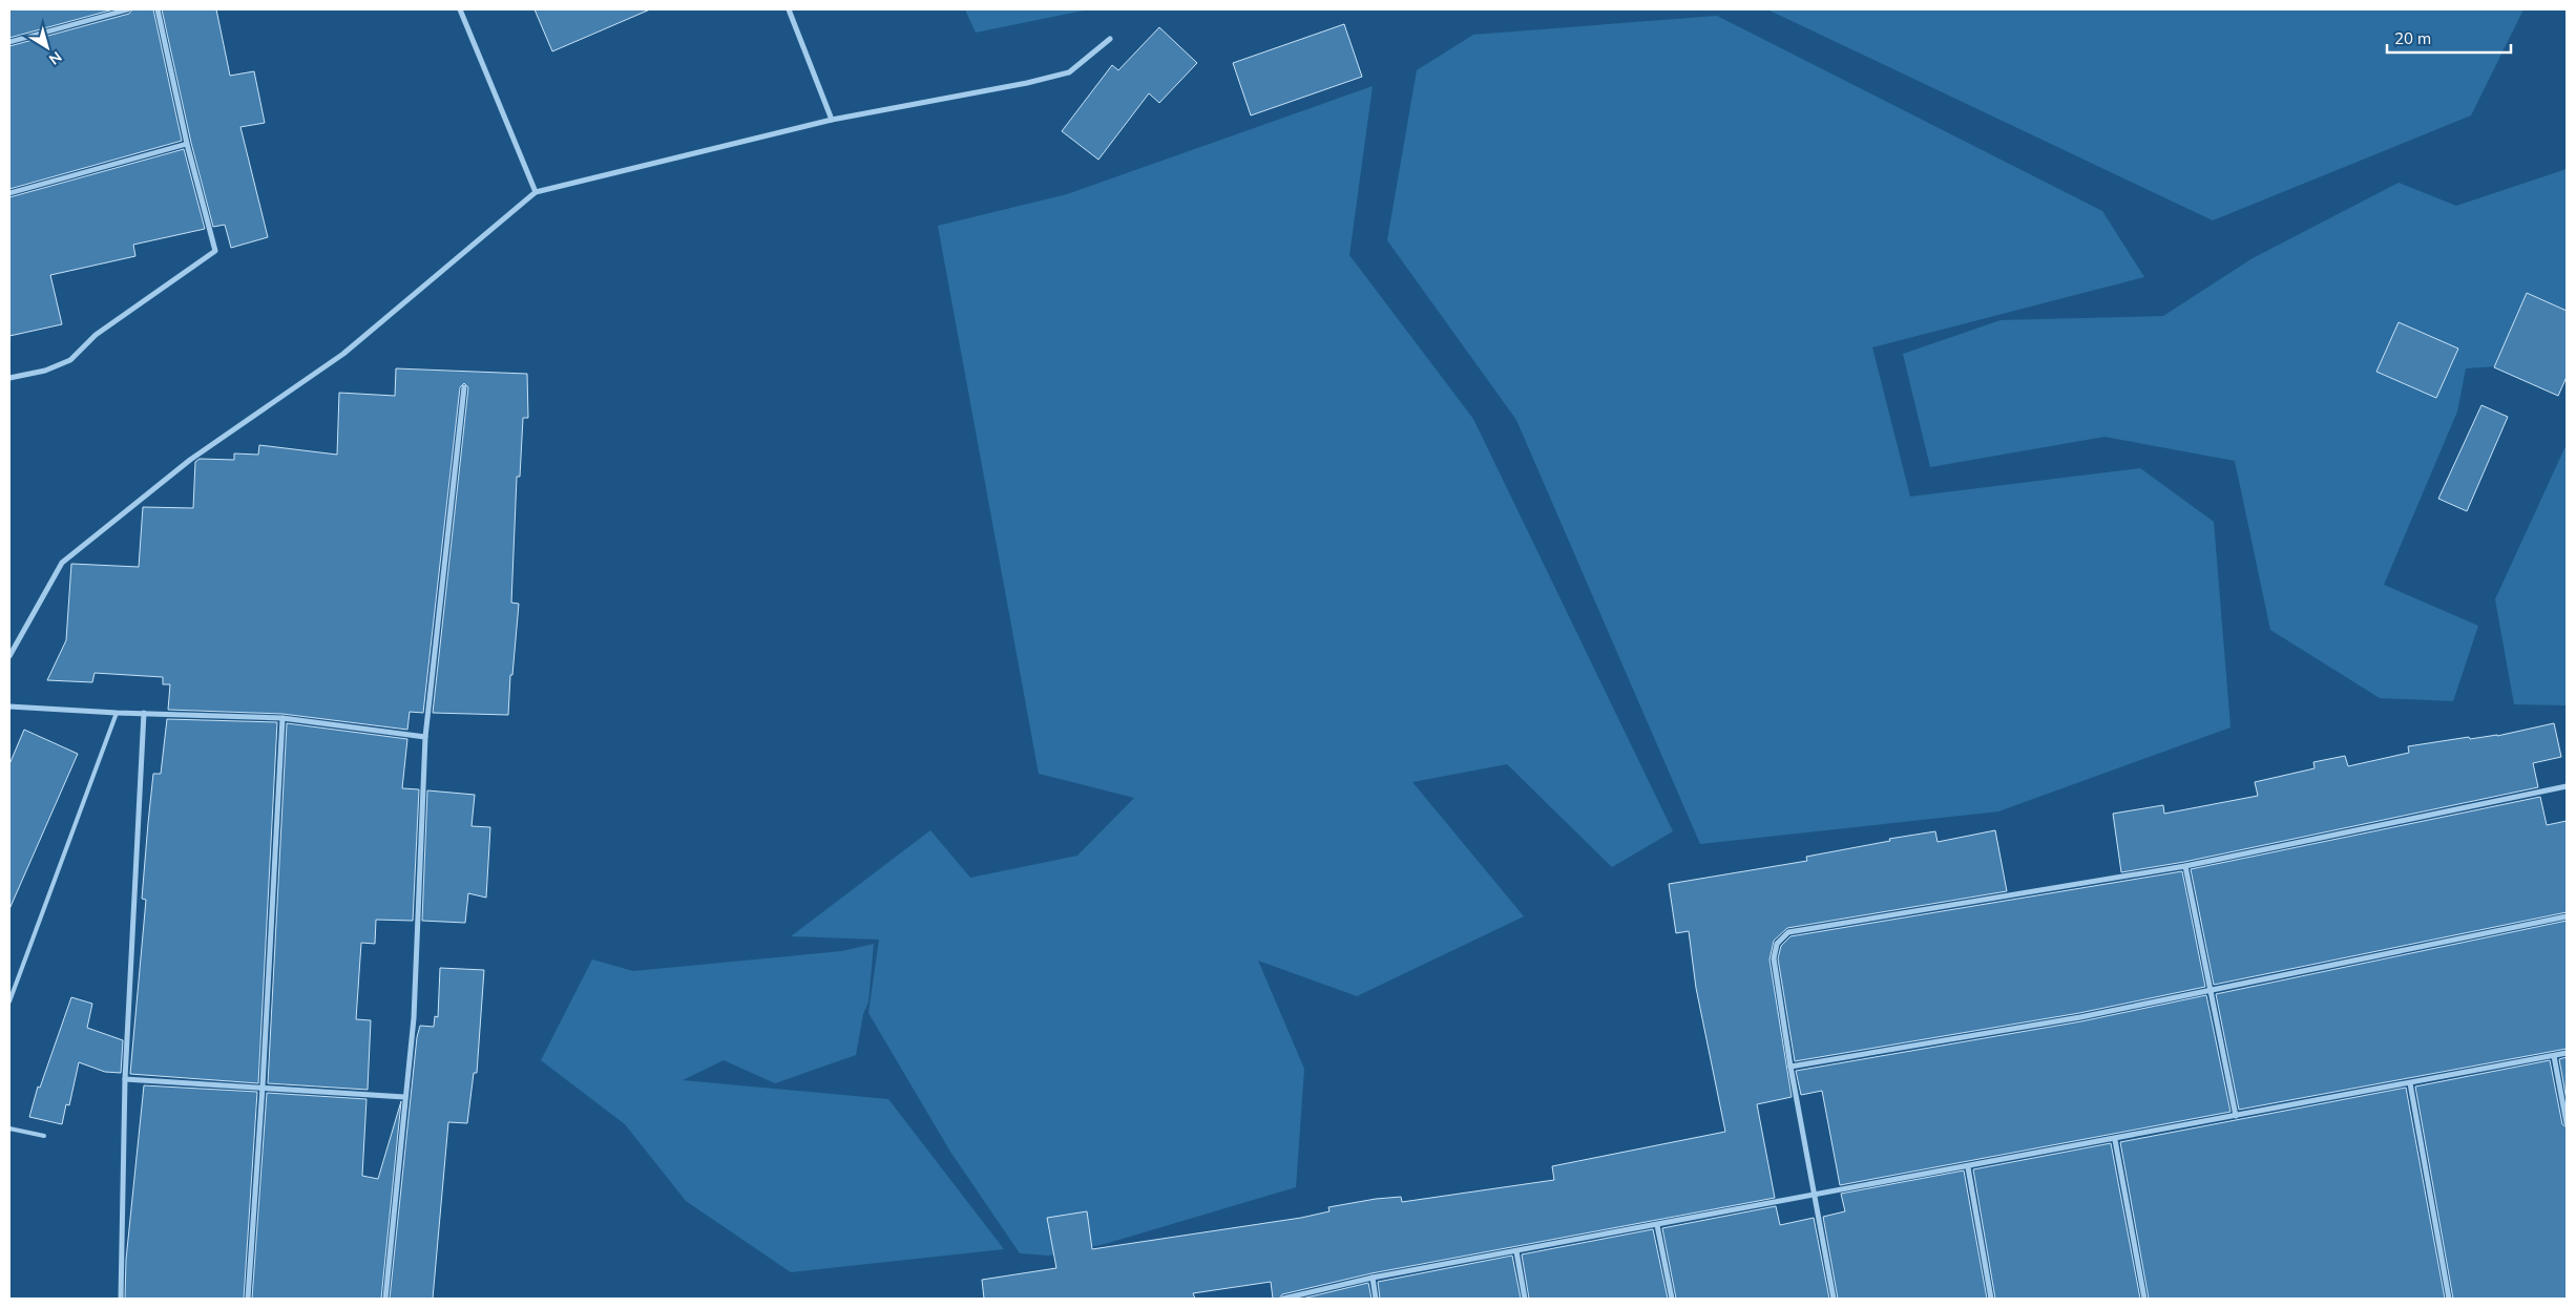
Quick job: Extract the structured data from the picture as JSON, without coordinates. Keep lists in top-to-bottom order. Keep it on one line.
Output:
{"scale_bar":"20 m","north":"bottom right"}
